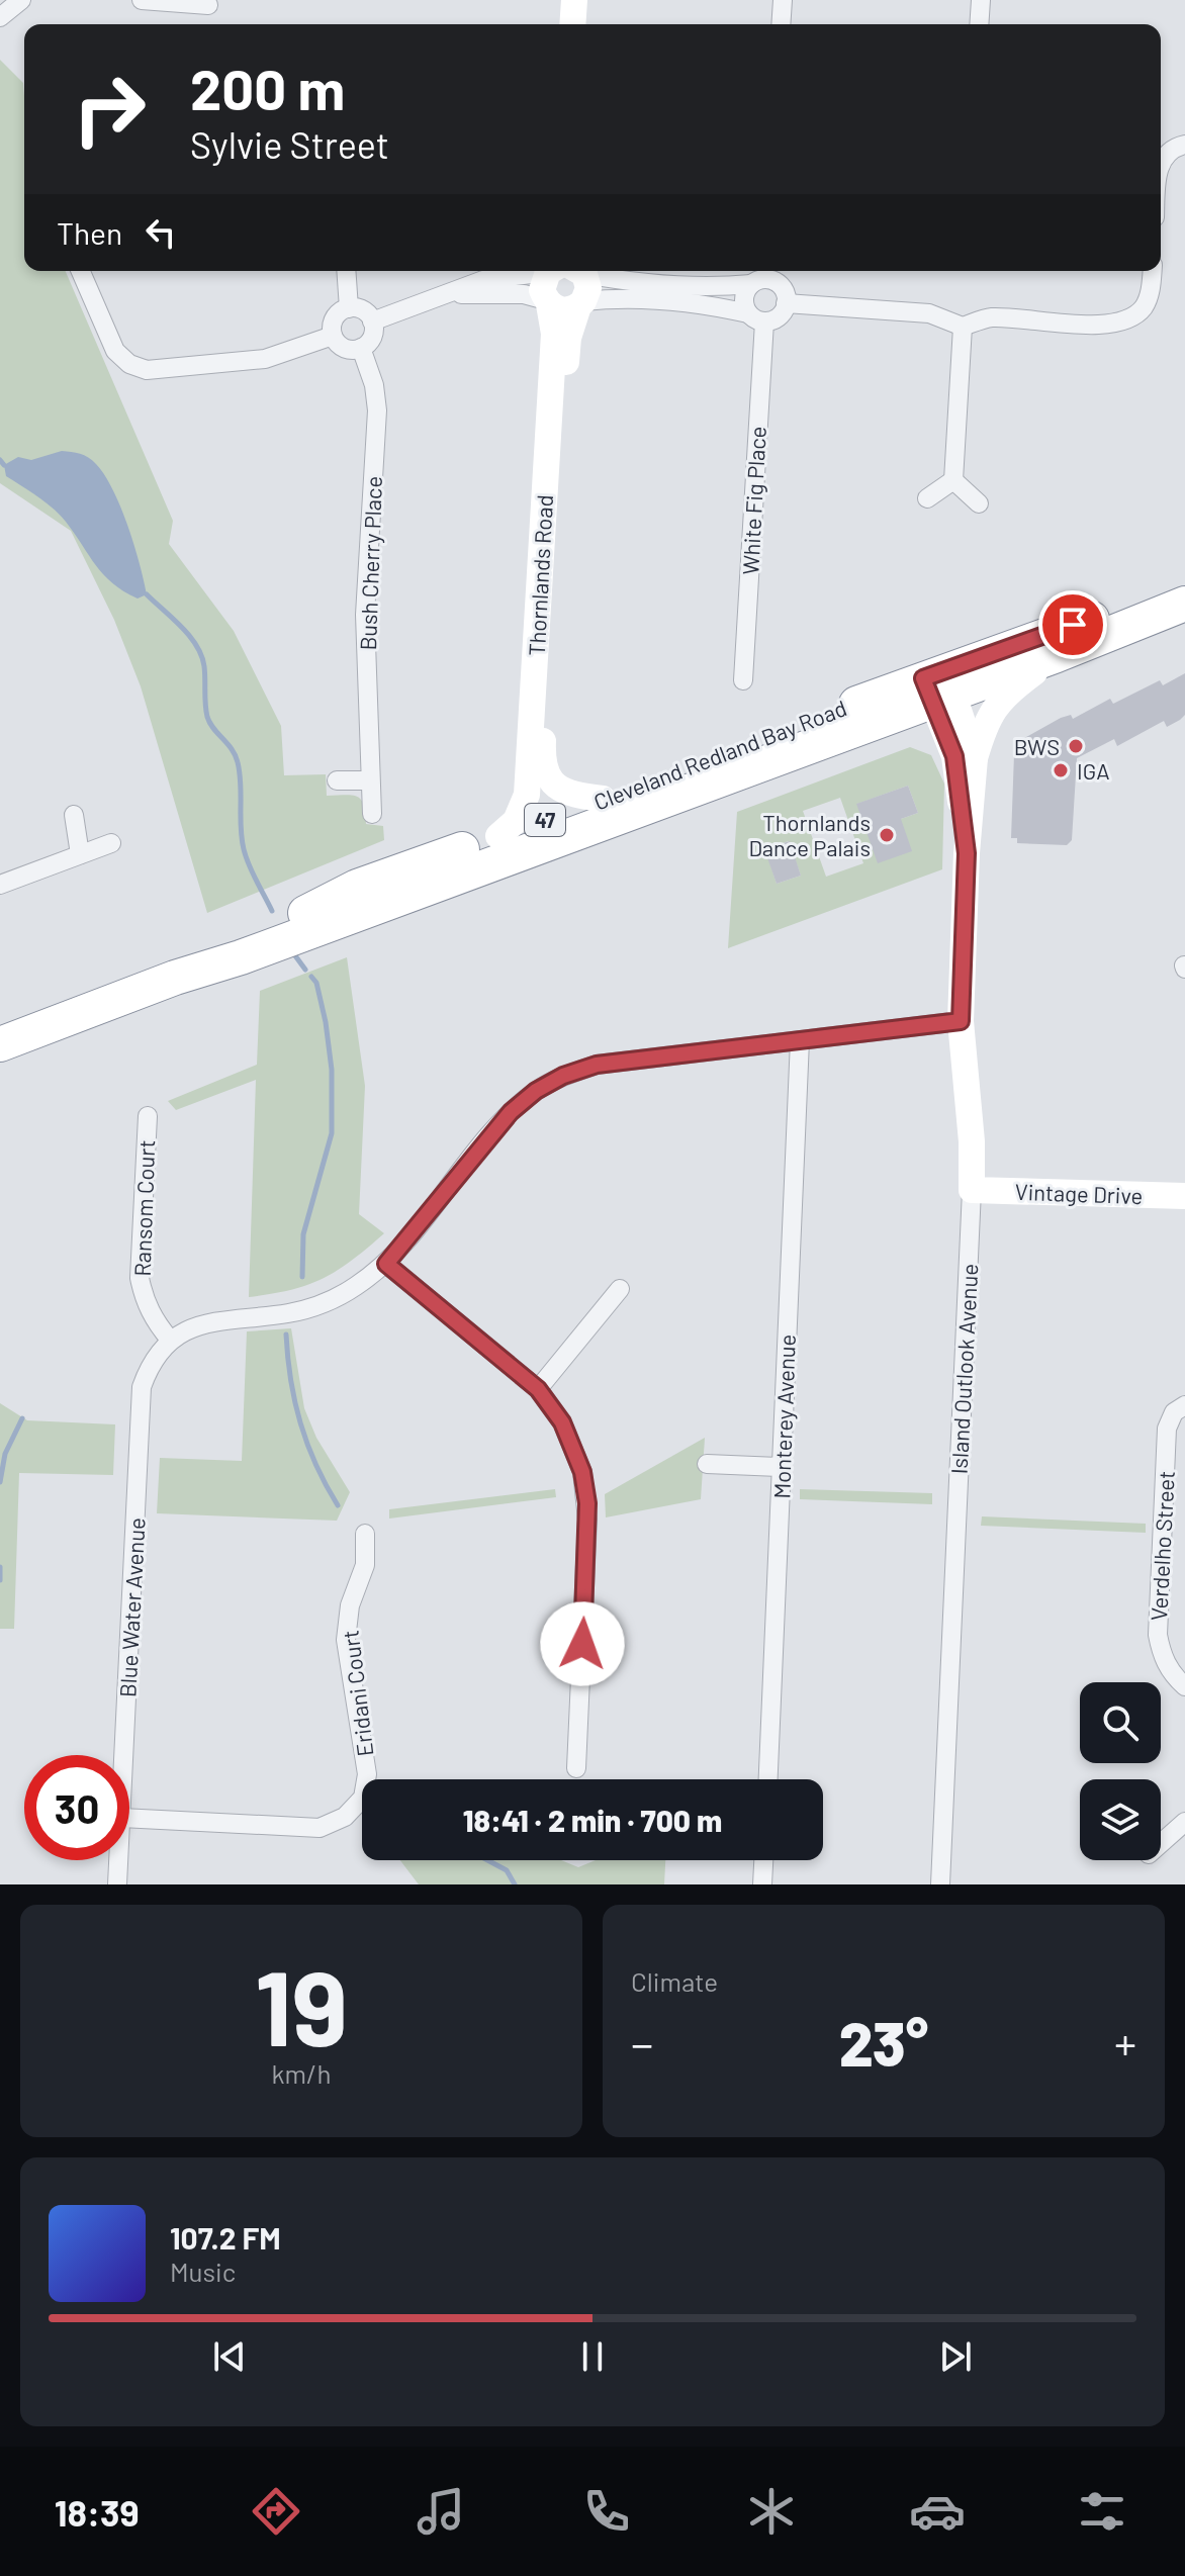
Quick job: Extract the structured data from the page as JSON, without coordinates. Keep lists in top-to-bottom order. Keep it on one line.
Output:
{"streets":{"highway":["Cleveland Redland Bay Road","47"],"street":["White Fig Place","Bush Cherry Place","Thornlands Road","Vintage Drive","Ransom Court","Island Outlook Avenue","Monterey Avenue","Verdelho Street","Blue Water Avenue","Eridani Court"]},"crossings":[["Thornlands Road","Cleveland Redland Bay Road"],["Cleveland Redland Bay Road","Island Outlook Avenue"],["Vintage Drive","Island Outlook Avenue"],["Ransom Court","Blue Water Avenue"]],"places":["BWS","IGA","Thornlands Dance Palais"],"page":{"turn":["200 m","Sylvie Street"],"then":"Then","limit":"30","trip":"18:41 · 2 min · 700 m","tile":[["19","km/h"],"Climate"],"heat":["−","23°","+"],"song":["107.2 FM","Music"],"tabs":"18:39"}}
